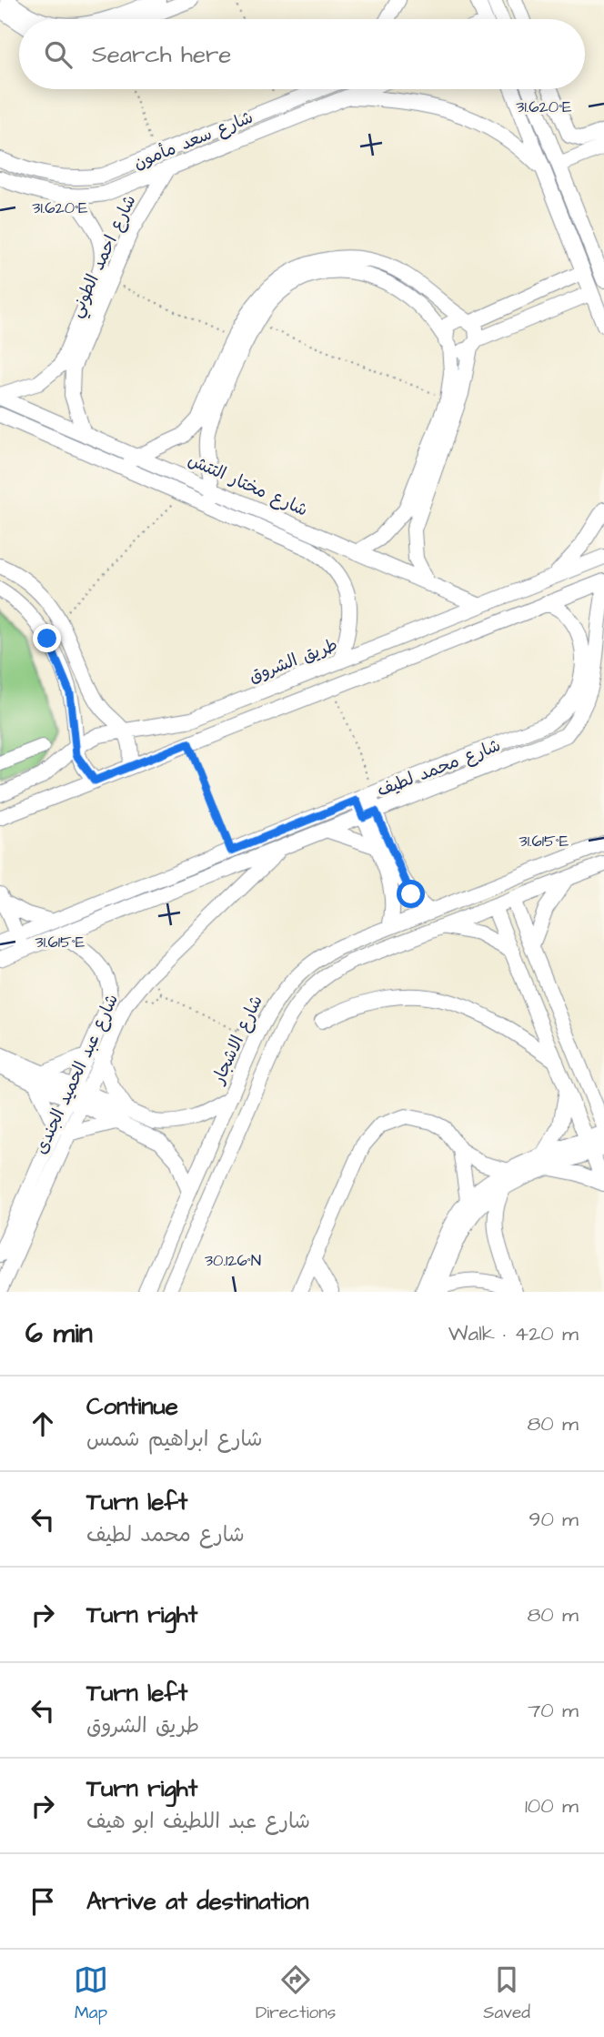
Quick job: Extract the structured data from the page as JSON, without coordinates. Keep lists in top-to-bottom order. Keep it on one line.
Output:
{"streets":{"street":["شارع سعد مأمون","شارع احمد الطوني","شارع مختار التتش","طريق الشروق","شارع محمد لطيف","شارع الاشجار","شارع عبد الحميد الجندى"]},"crossings":[["شارع سعد مأمون","شارع احمد الطوني"],["شارع احمد الطوني","شارع مختار التتش"],["شارع مختار التتش","طريق الشروق"],["شارع محمد لطيف","شارع عبد الحميد الجندى"]],"page":{"search":"Search here","heading":["6 min","Walk · 420 m"],"list":[["Continue","شارع ابراهيم شمس","80 m"],["Turn left","شارع محمد لطيف","90 m"],["Turn right","80 m"],["Turn left","طريق الشروق","70 m"],["Turn right","شارع عبد اللطيف ابو هيف","100 m"],"Arrive at destination"],"nav":["Map","Directions","Saved"]},"coordinates":["31.620°E","31.615°E","30.126°N"]}
